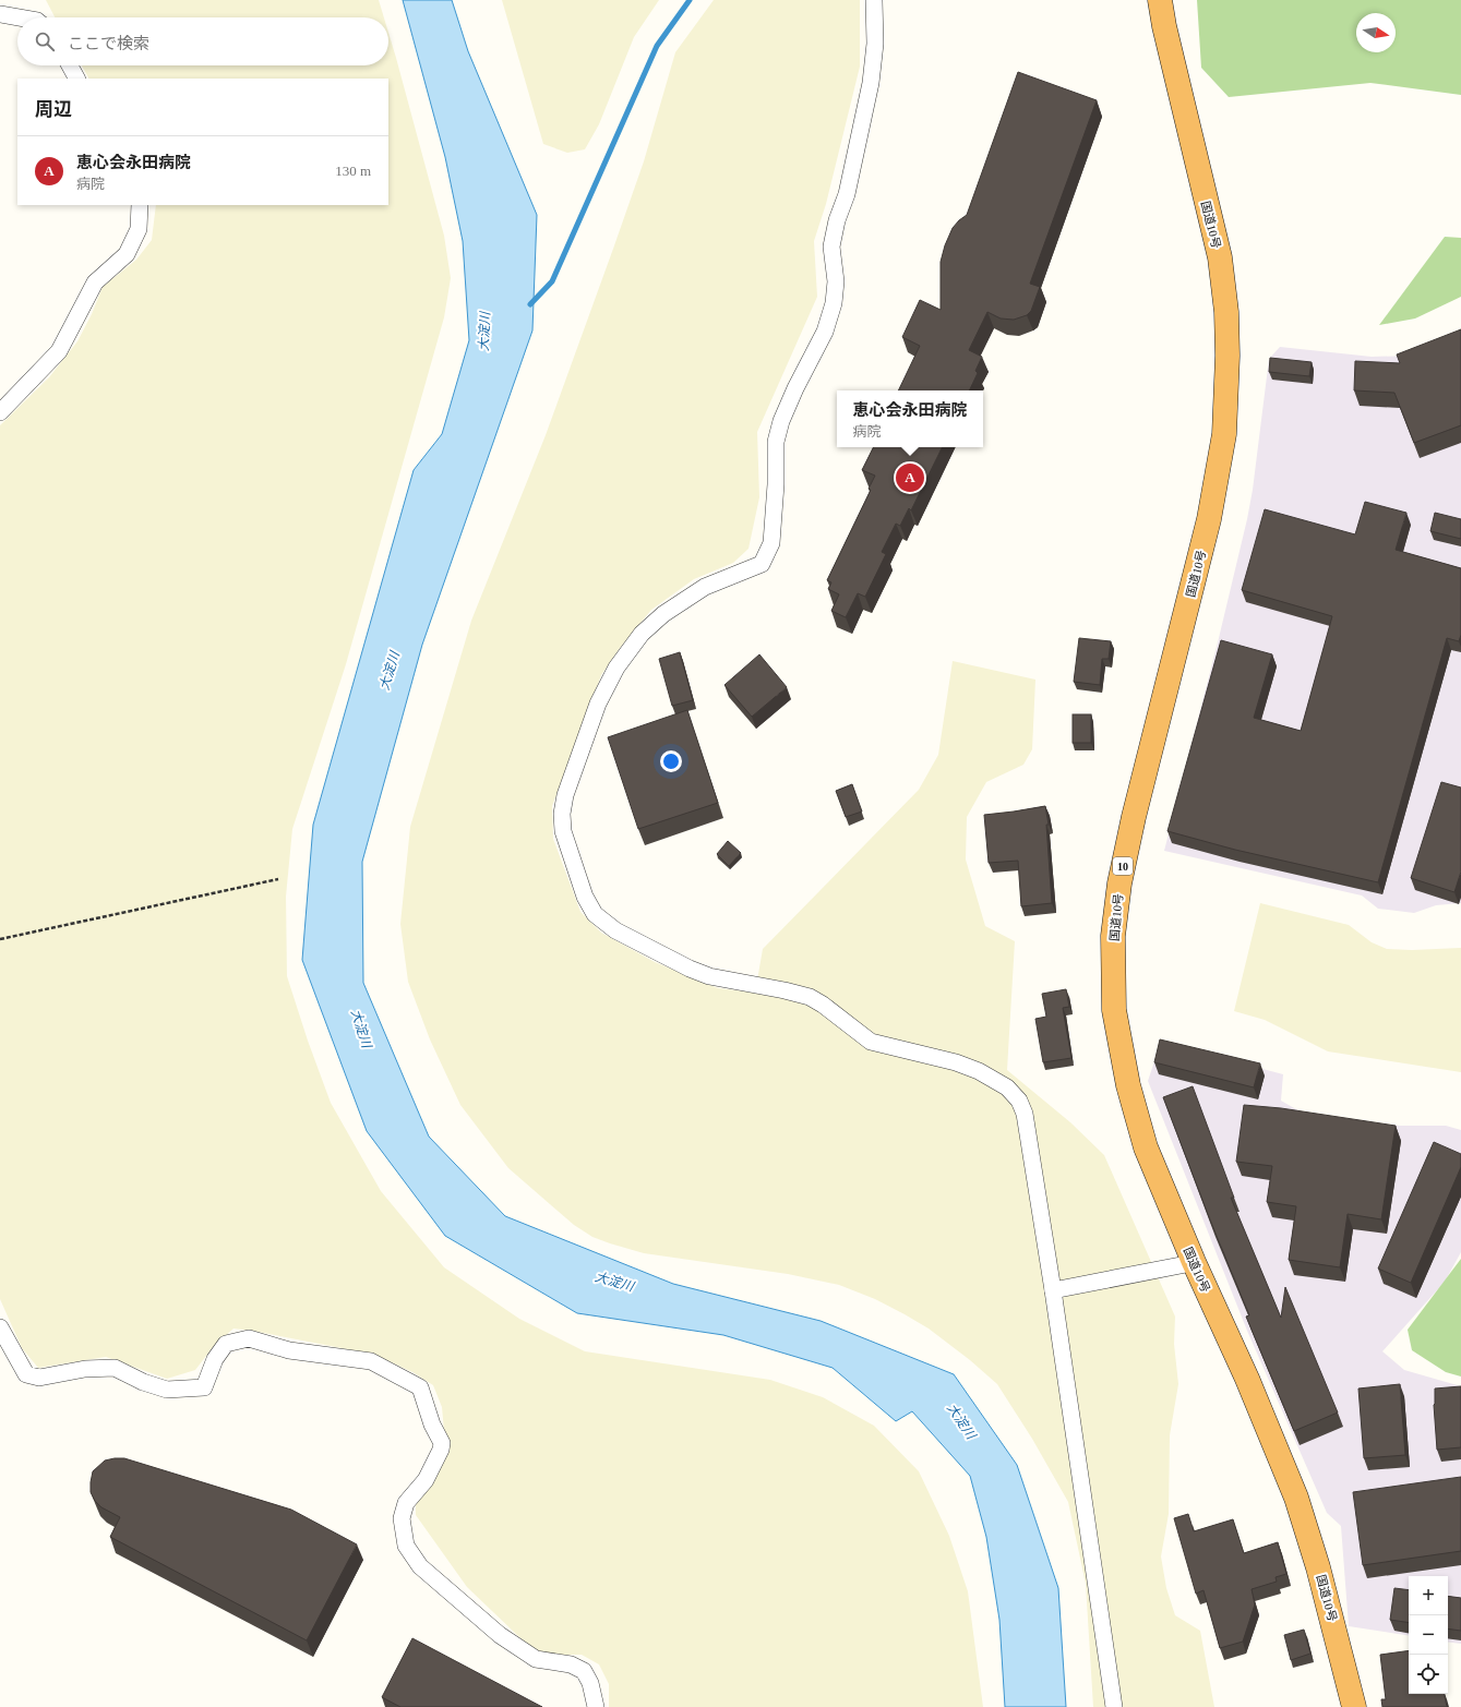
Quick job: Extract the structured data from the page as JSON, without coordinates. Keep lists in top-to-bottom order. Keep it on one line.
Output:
{"streets":{"highway":["国道10号","10"]},"water":["大淀川"],"north":"right","page":{"search":"ここで検索","heading":"周辺","list":[{"mark":"A","name":"恵心会永田病院","note":"病院","value":"130 m"}],"popup":["恵心会永田病院","病院"],"pins":"A","map_buttons":["+","−"]}}
